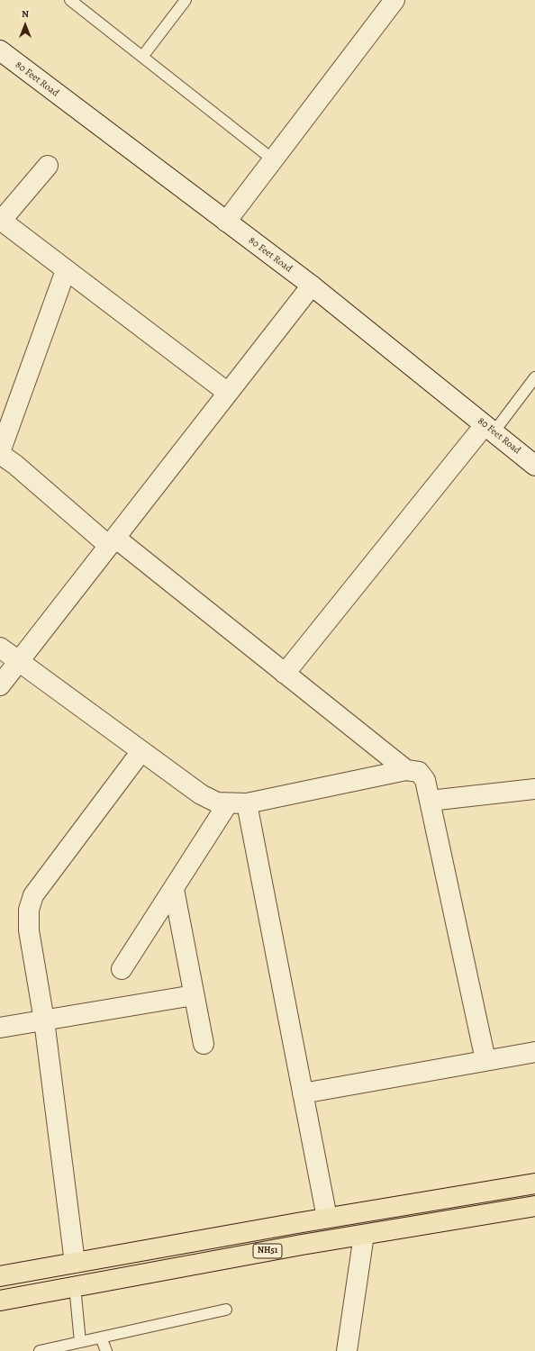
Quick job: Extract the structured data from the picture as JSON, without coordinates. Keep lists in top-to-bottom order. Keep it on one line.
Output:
{"streets":{"highway":["NH51"],"street":["80 Feet Road"]},"north":"top"}
